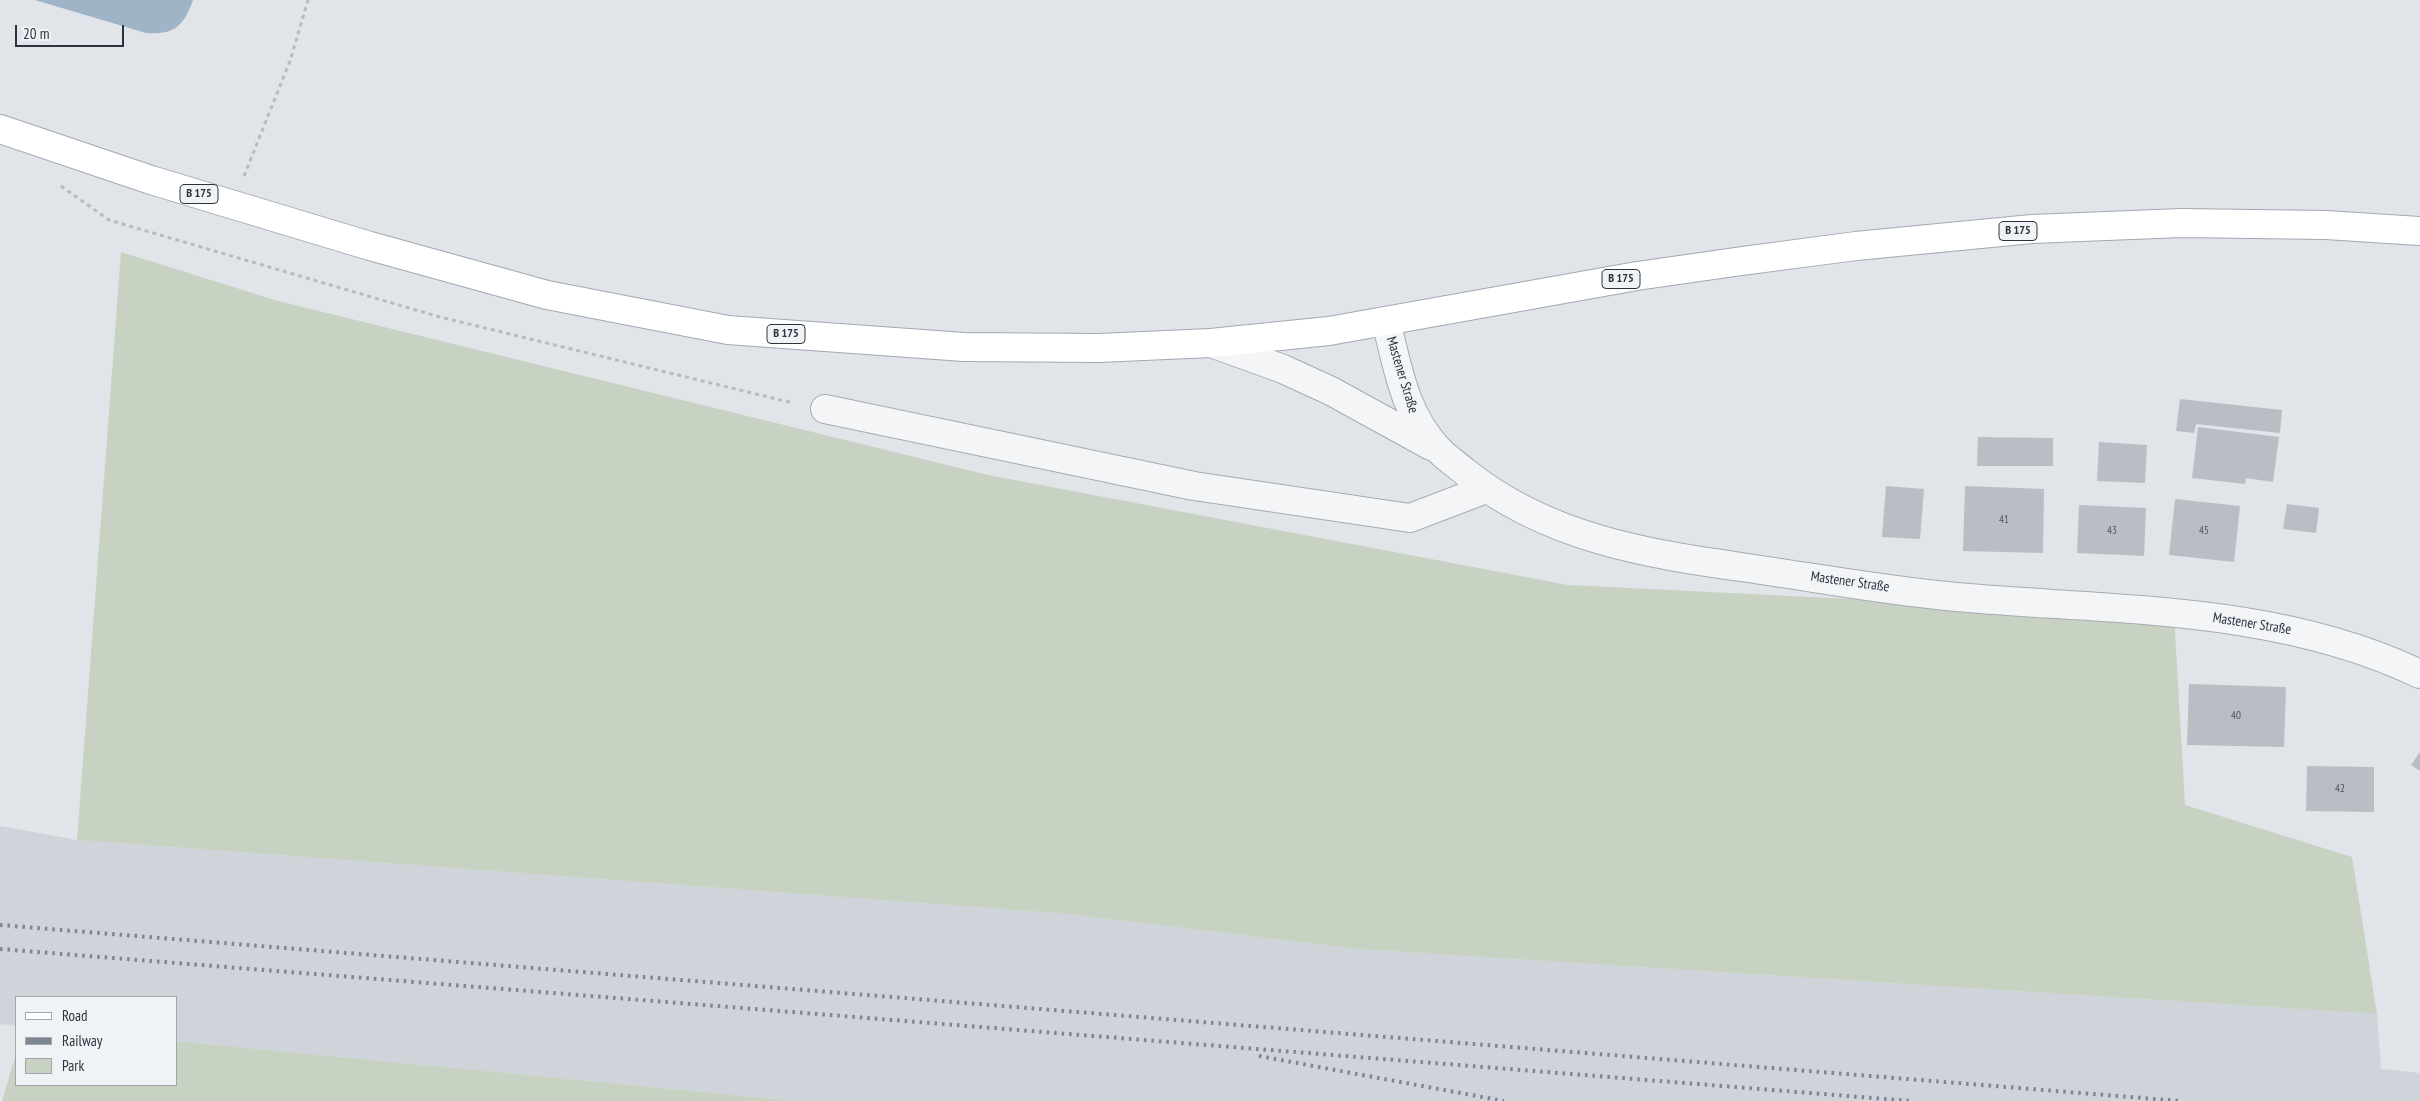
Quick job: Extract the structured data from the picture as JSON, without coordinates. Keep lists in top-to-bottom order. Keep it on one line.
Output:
{"streets":{"main road":["B 175"],"street":["Mastener Straße"]},"crossings":[["B 175","Mastener Straße"]],"house_numbers":["41","43","45","40","42"],"legend":["Road","Railway","Park"],"scale_bar":"20 m"}
